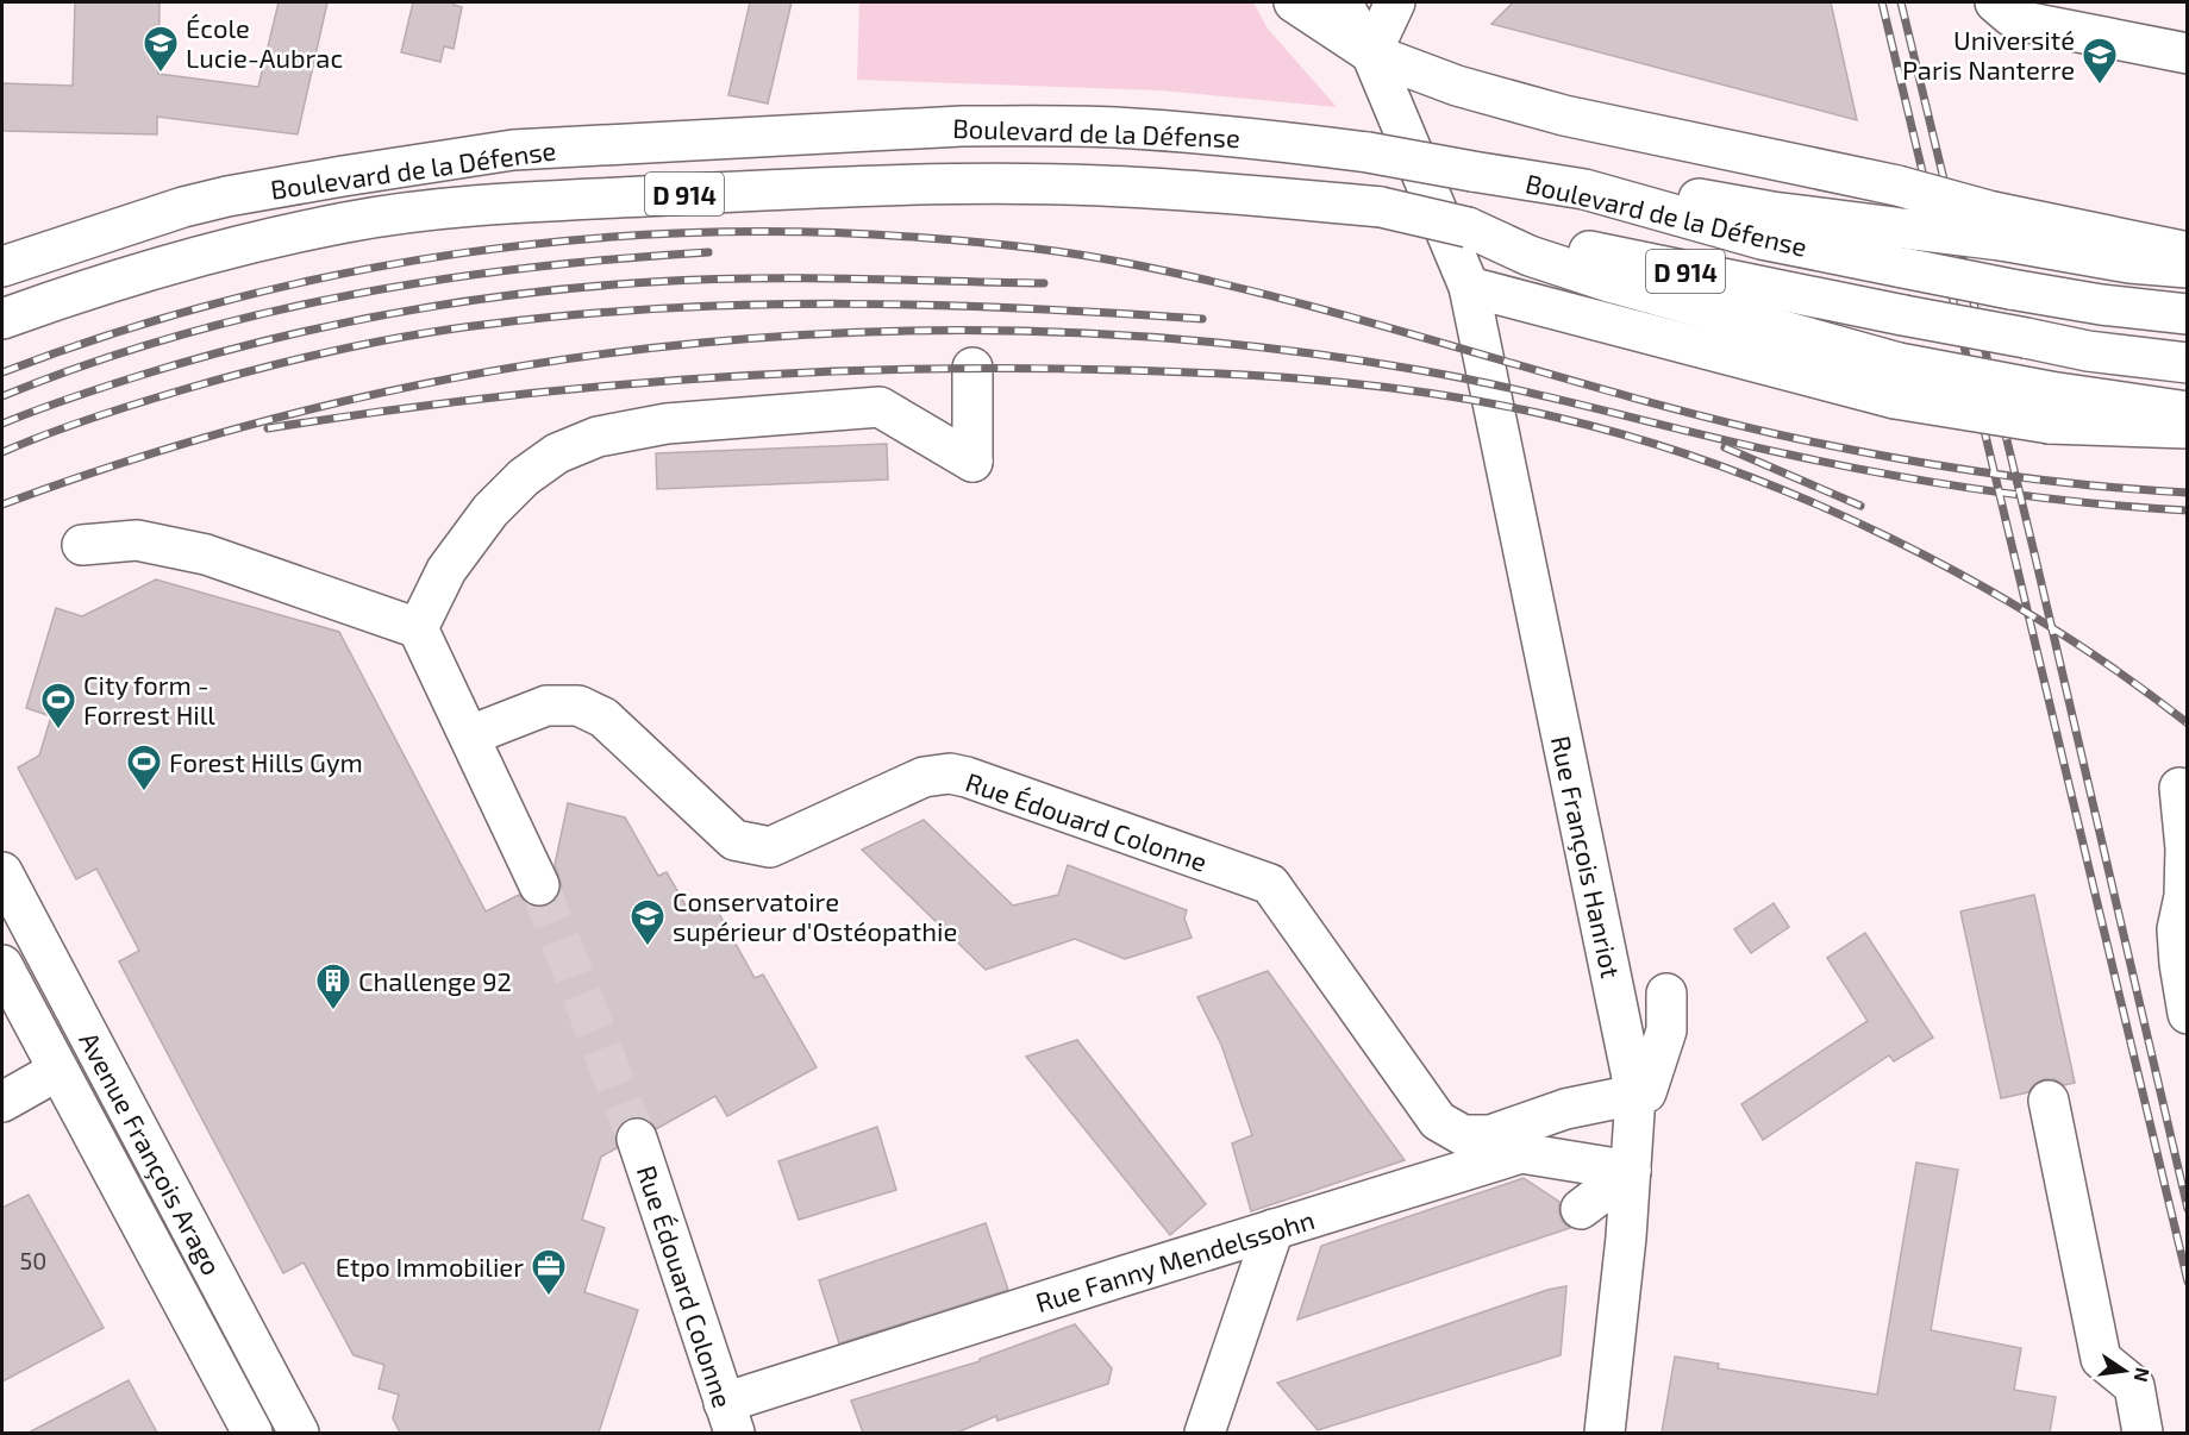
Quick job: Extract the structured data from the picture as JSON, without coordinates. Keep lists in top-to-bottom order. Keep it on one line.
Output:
{"streets":{"main road":["Boulevard de la Défense","D 914","Rue Édouard Colonne","Rue François Hanriot","Avenue François Arago","Rue Fanny Mendelssohn"]},"crossings":[["Rue Édouard Colonne","Rue François Hanriot"],["Rue Édouard Colonne","Rue Fanny Mendelssohn"],["Rue François Hanriot","Rue Fanny Mendelssohn"]],"places":{"school or university":["École Lucie-Aubrac","Université Paris Nanterre","Conservatoire supérieur d'Ostéopathie"],"sports":["City form - Forrest Hill","Forest Hills Gym"],"building":["Challenge 92"],"office":["Etpo Immobilier"]},"house_numbers":["50"],"north":"right"}
